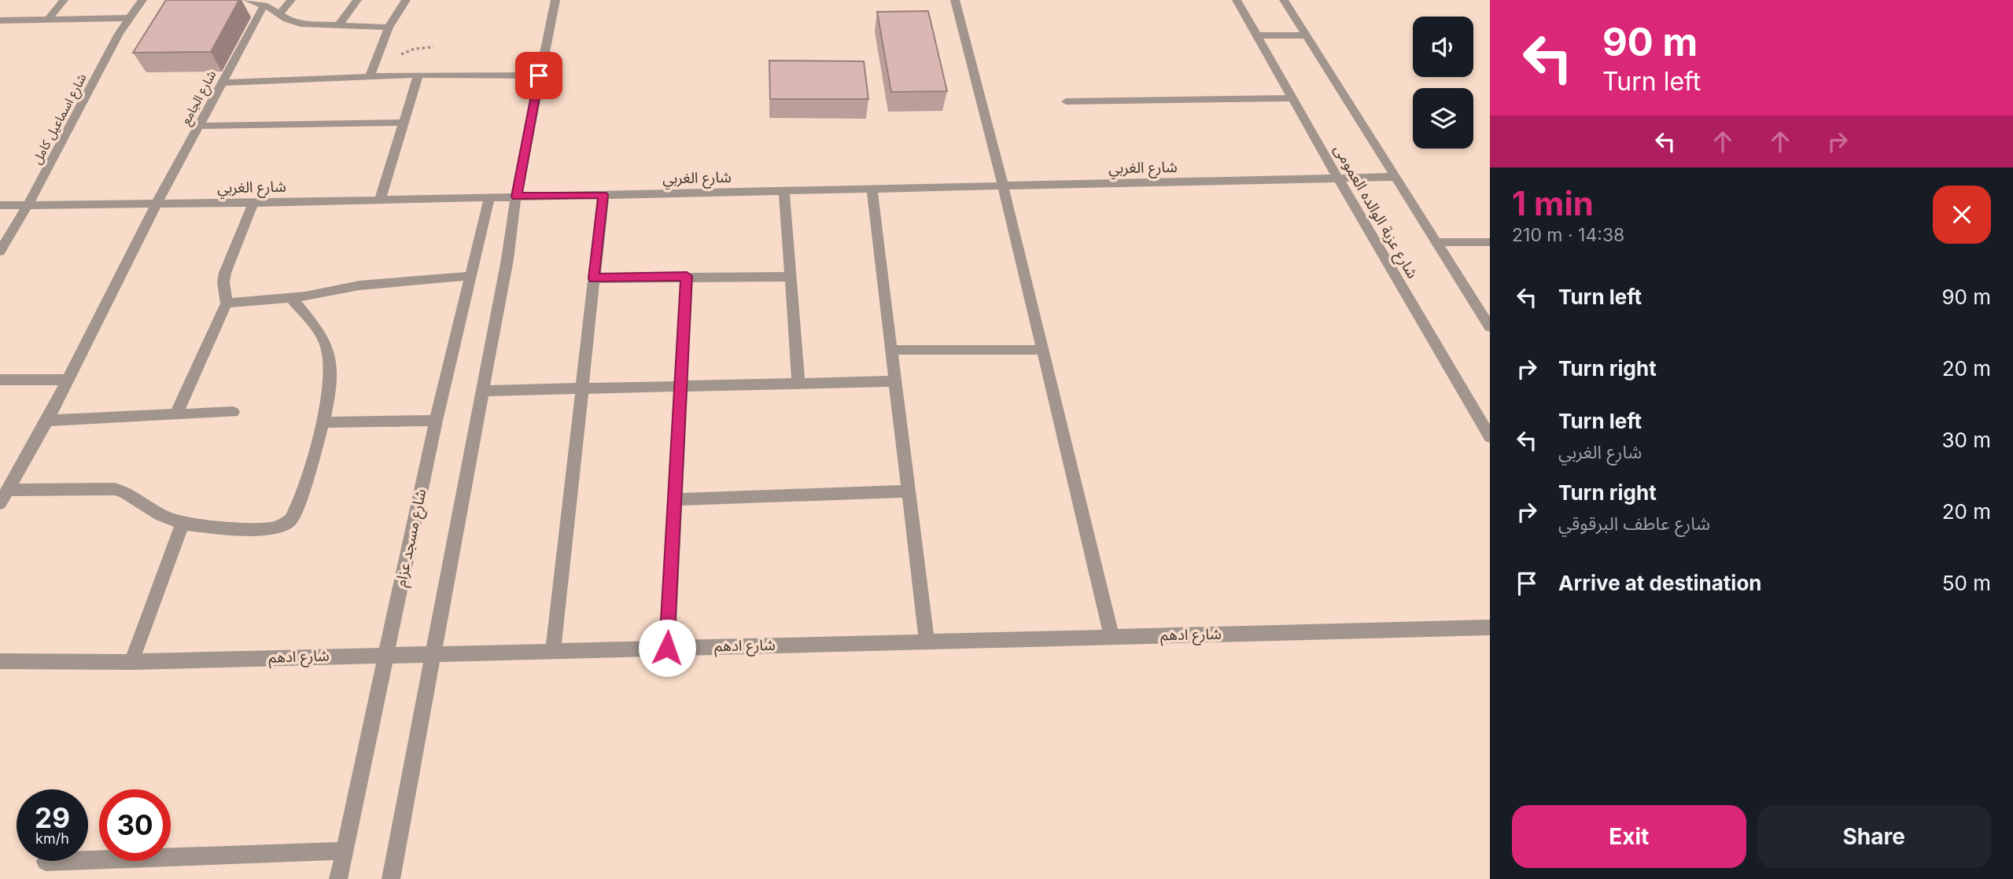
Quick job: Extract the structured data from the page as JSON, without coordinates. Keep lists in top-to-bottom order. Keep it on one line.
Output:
{"streets":{"street":["شارع الجامع","شارع اسماعيل كامل","شارع الغربي","شارع عزبة الوالده العمومى","شارع مسجد عزام","شارع ادهم"]},"crossings":[["شارع الجامع","شارع الغربي"],["شارع اسماعيل كامل","شارع الغربي"],["شارع الغربي","شارع عزبة الوالده العمومى"],["شارع الغربي","شارع مسجد عزام"],["شارع مسجد عزام","شارع ادهم"]],"page":{"turn":["90 m","Turn left"],"heading":["1 min","210 m · 14:38"],"list":[{"name":"Turn left","value":"90 m"},{"name":"Turn right","value":"20 m"},{"name":"Turn left","note":"شارع الغربي","value":"30 m"},{"name":"Turn right","note":"شارع عاطف البرقوقي","value":"20 m"},{"name":"Arrive at destination","value":"50 m"}],"speed":"29 km/h","limit":"30","buttons":["Exit","Share"]}}
